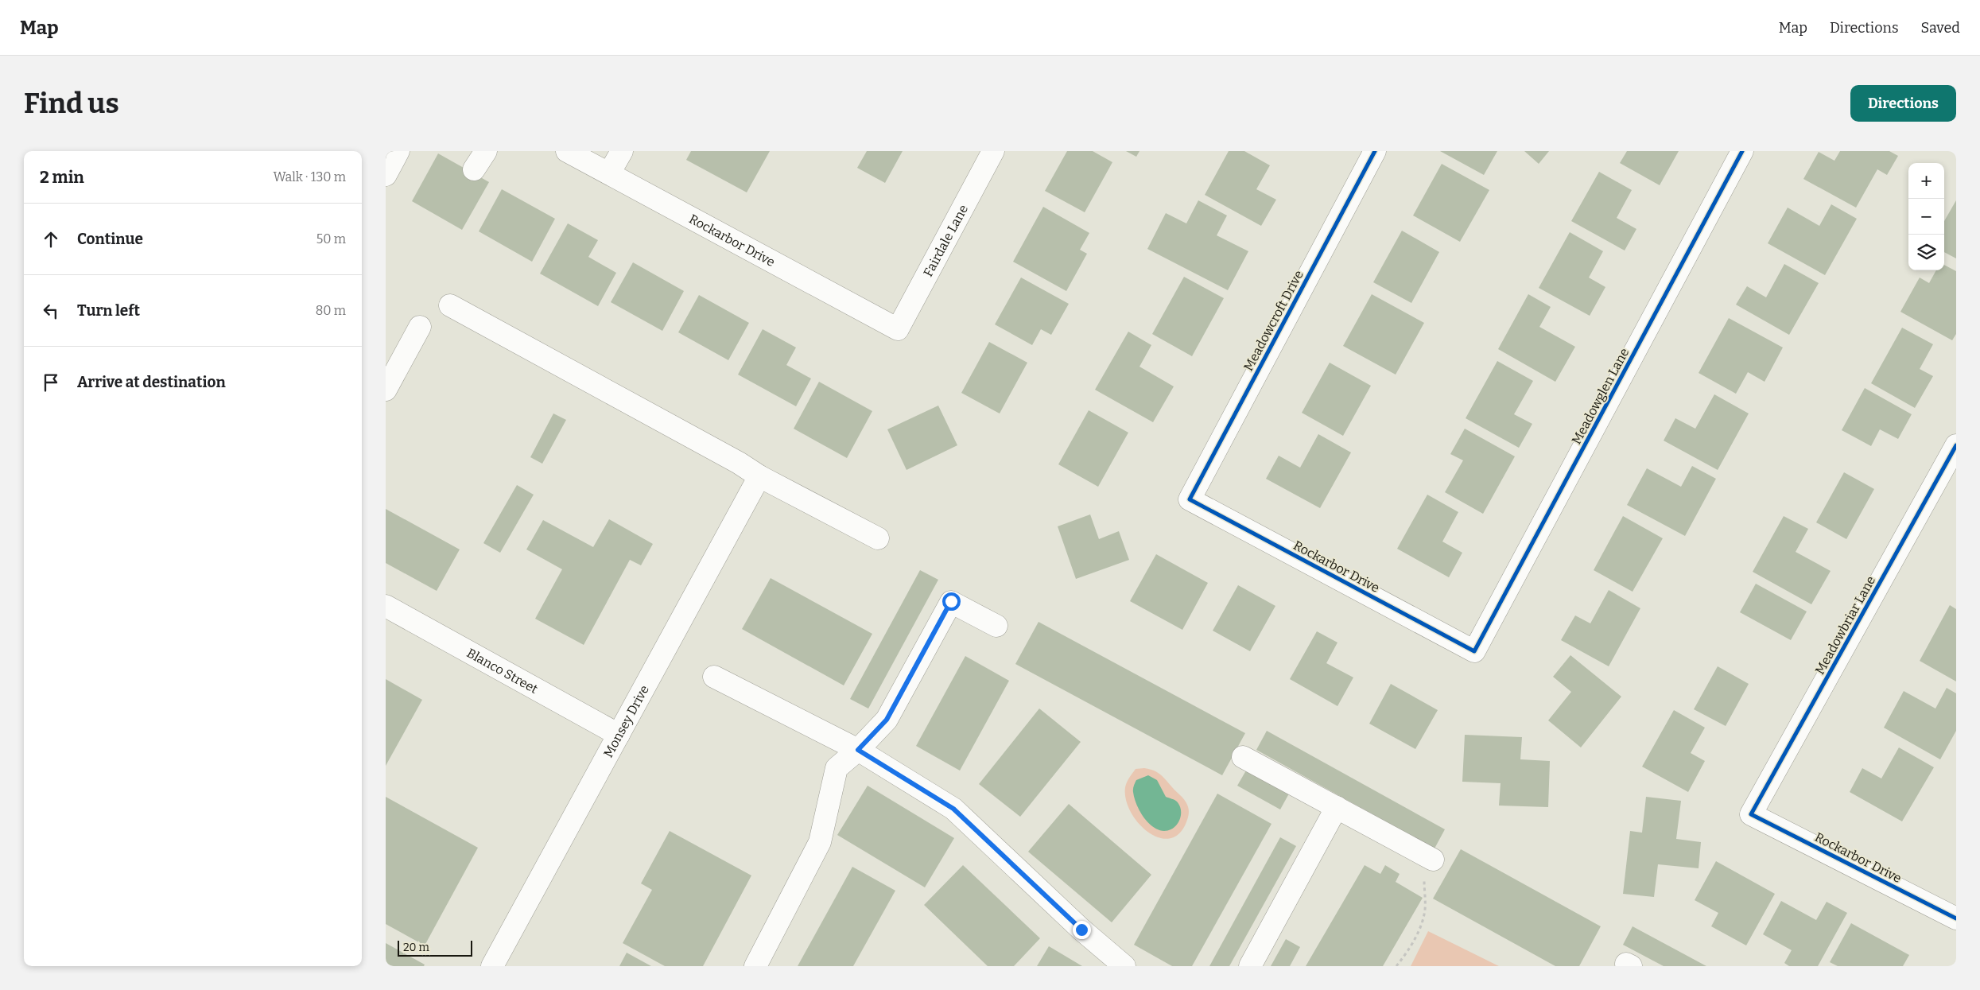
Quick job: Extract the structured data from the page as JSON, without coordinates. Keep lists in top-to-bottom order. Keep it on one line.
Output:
{"streets":{"street":["Rockarbor Drive","Fairdale Lane","Meadowcroft Drive","Meadowglen Lane","Meadowbriar Lane","Blanco Street","Monsey Drive"]},"crossings":[["Rockarbor Drive","Fairdale Lane"],["Rockarbor Drive","Meadowcroft Drive"],["Rockarbor Drive","Meadowglen Lane"],["Rockarbor Drive","Meadowbriar Lane"],["Blanco Street","Monsey Drive"]],"scale_bar":"20 m","page":{"header":"Map","nav":["Map","Directions","Saved"],"buttons":"Directions","title":"Find us","heading":["2 min","Walk · 130 m"],"map_buttons":["+","−"],"list":[["Continue","50 m"],["Turn left","80 m"],"Arrive at destination"],"scale":"20 m"}}
